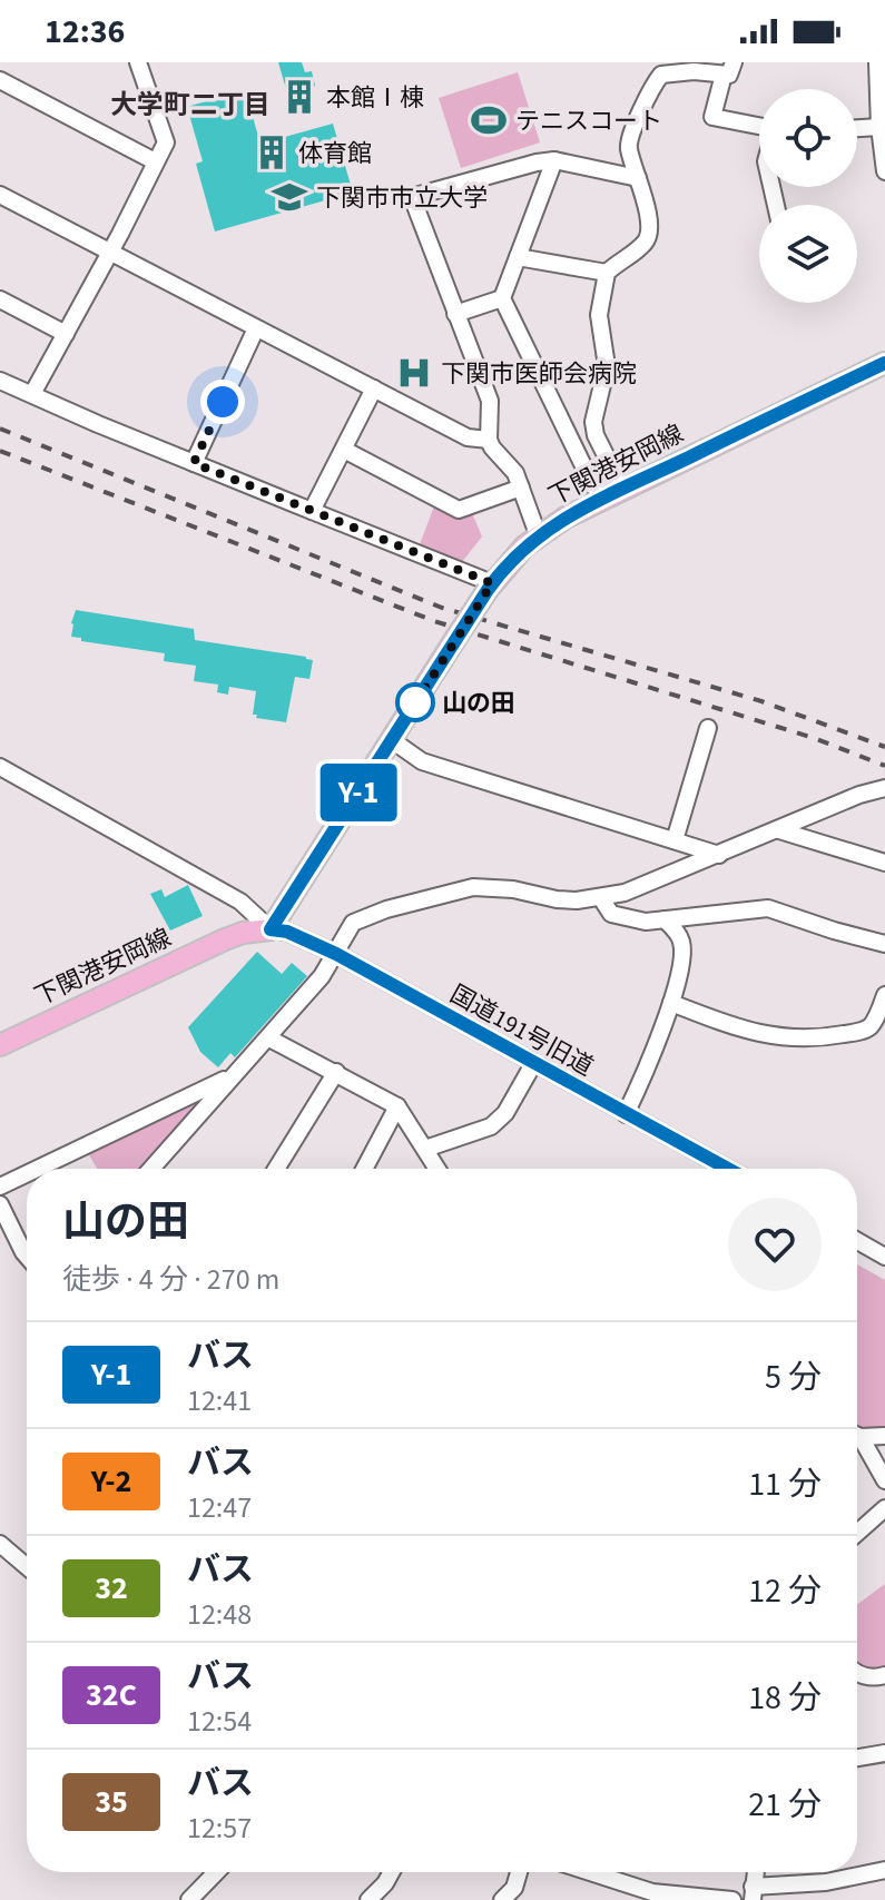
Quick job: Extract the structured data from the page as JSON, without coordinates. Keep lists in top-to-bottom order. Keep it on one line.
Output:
{"streets":{"main road":["下関港安岡線"],"street":["国道191号旧道"]},"crossings":[["下関港安岡線","国道191号旧道"]],"districts":["大学町二丁目"],"places":{"building":["本館Ⅰ棟","体育館"],"sports":["テニスコート"],"school or university":["下関市市立大学"],"hospital":["下関市医師会病院"],"other":["山の田"]},"lines":["bus line Y-1"],"page":{"status":"12:36","on_map":"Y-1","heading":["山の田","徒歩 · 4 分 · 270 m"],"list":[{"mark":"Y-1","name":"バス","note":"12:41","value":"5 分"},{"mark":"Y-2","name":"バス","note":"12:47","value":"11 分"},{"mark":"32","name":"バス","note":"12:48","value":"12 分"},{"mark":"32C","name":"バス","note":"12:54","value":"18 分"},{"mark":"35","name":"バス","note":"12:57","value":"21 分"}]}}
